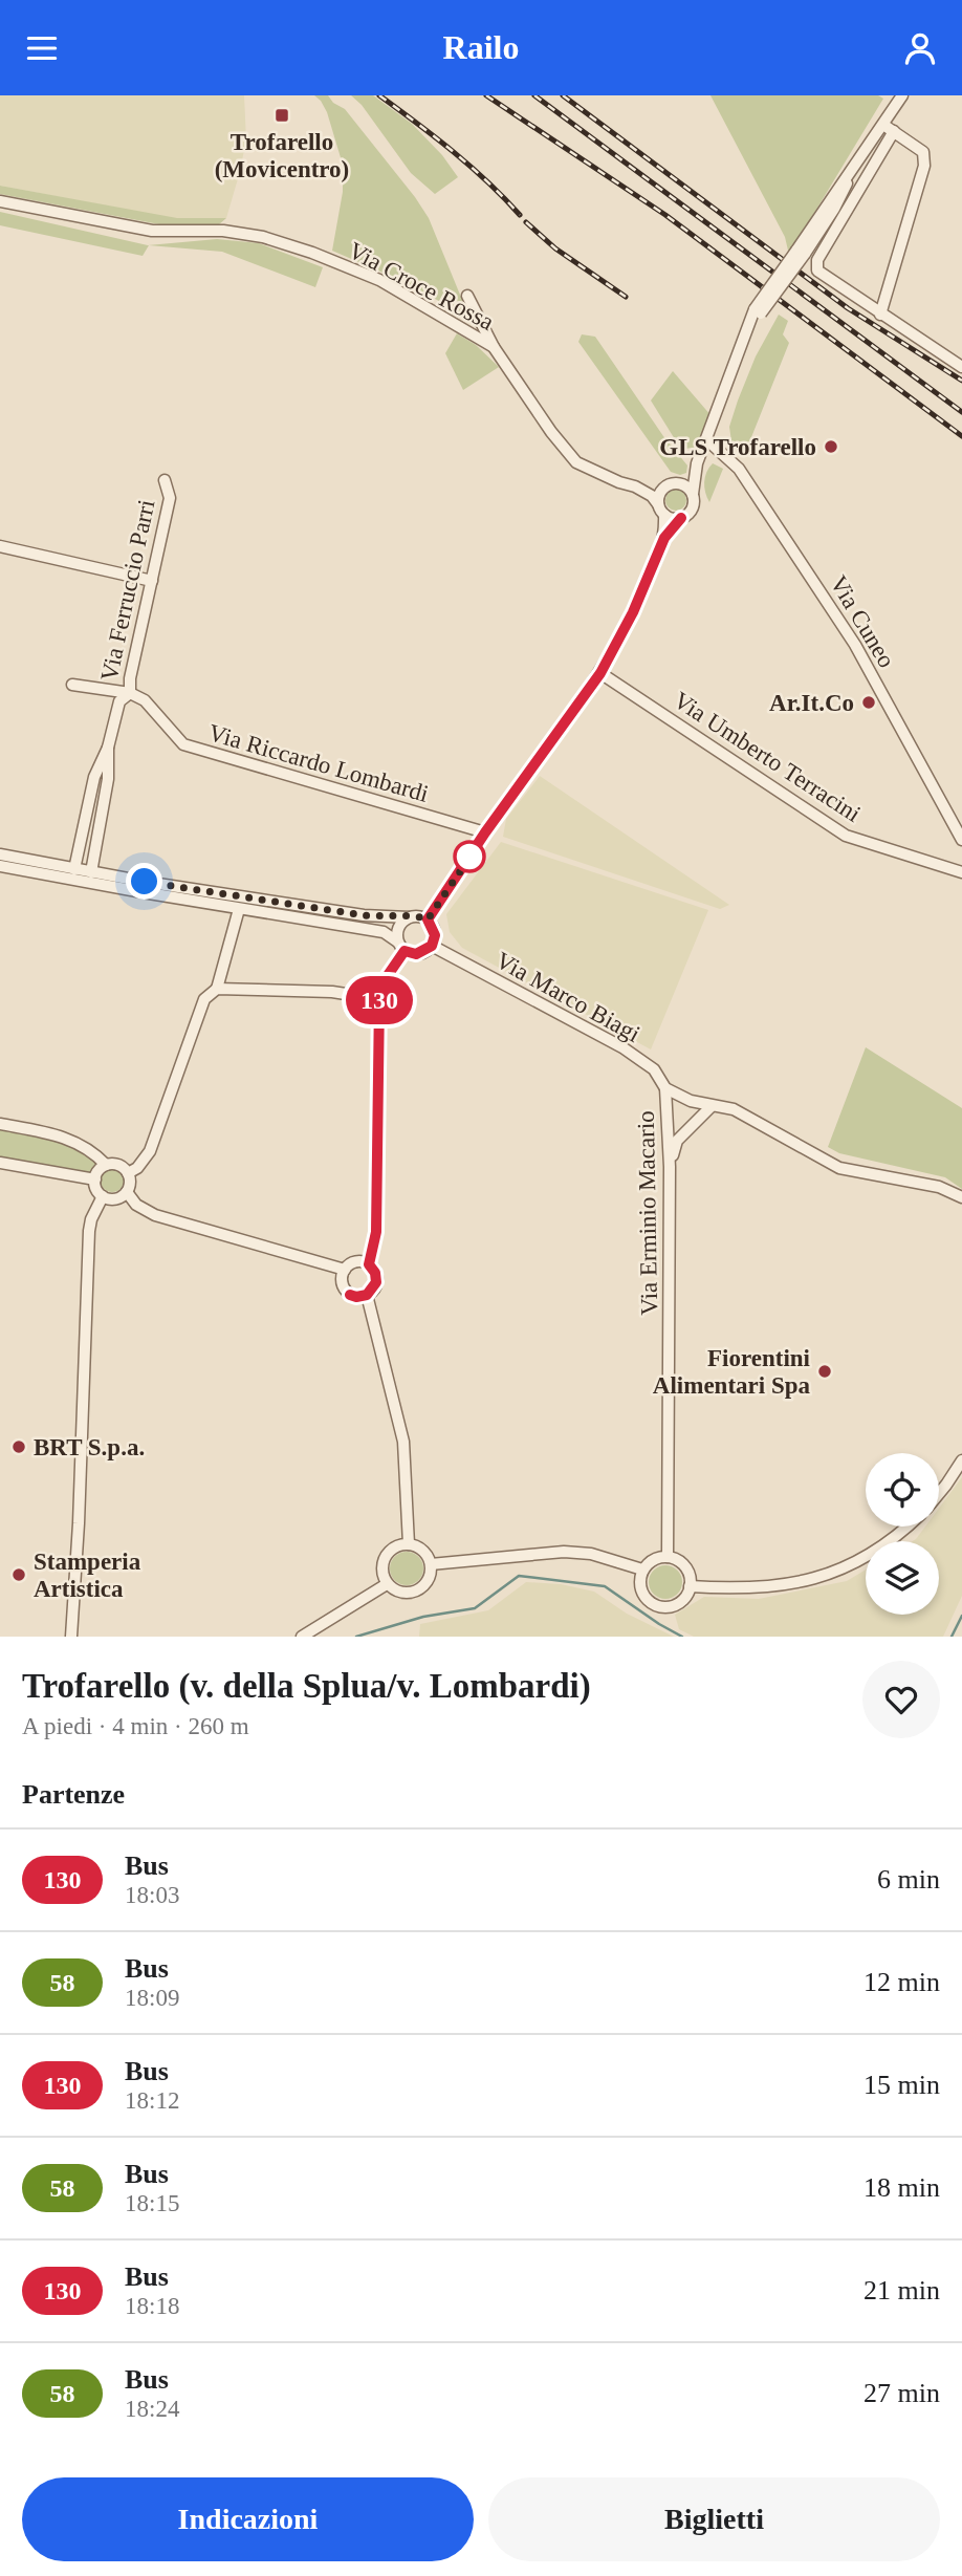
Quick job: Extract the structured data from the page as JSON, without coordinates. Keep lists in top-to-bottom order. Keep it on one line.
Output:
{"streets":{"street":["Via Croce Rossa","Via Ferruccio Parri","Via Cuneo","Via Umberto Terracini","Via Riccardo Lombardi","Via Marco Biagi","Via Erminio Macario"]},"crossings":[["Via Ferruccio Parri","Via Riccardo Lombardi"],["Via Marco Biagi","Via Erminio Macario"]],"places":{"transit":["Trofarello (Movicentro)"],"other":["GLS Trofarello","Ar.It.Co","Fiorentini Alimentari Spa","BRT S.p.a.","Stamperia Artistica"]},"lines":["bus line 130"],"page":{"header":"Railo","on_map":"130","heading":[["Trofarello (v. della Splua/v. Lombardi)","A piedi · 4 min · 260 m"],"Partenze"],"list":[{"mark":"130","name":"Bus","note":"18:03","value":"6 min"},{"mark":"58","name":"Bus","note":"18:09","value":"12 min"},{"mark":"130","name":"Bus","note":"18:12","value":"15 min"},{"mark":"58","name":"Bus","note":"18:15","value":"18 min"},{"mark":"130","name":"Bus","note":"18:18","value":"21 min"},{"mark":"58","name":"Bus","note":"18:24","value":"27 min"}],"buttons":["Indicazioni","Biglietti"]}}
